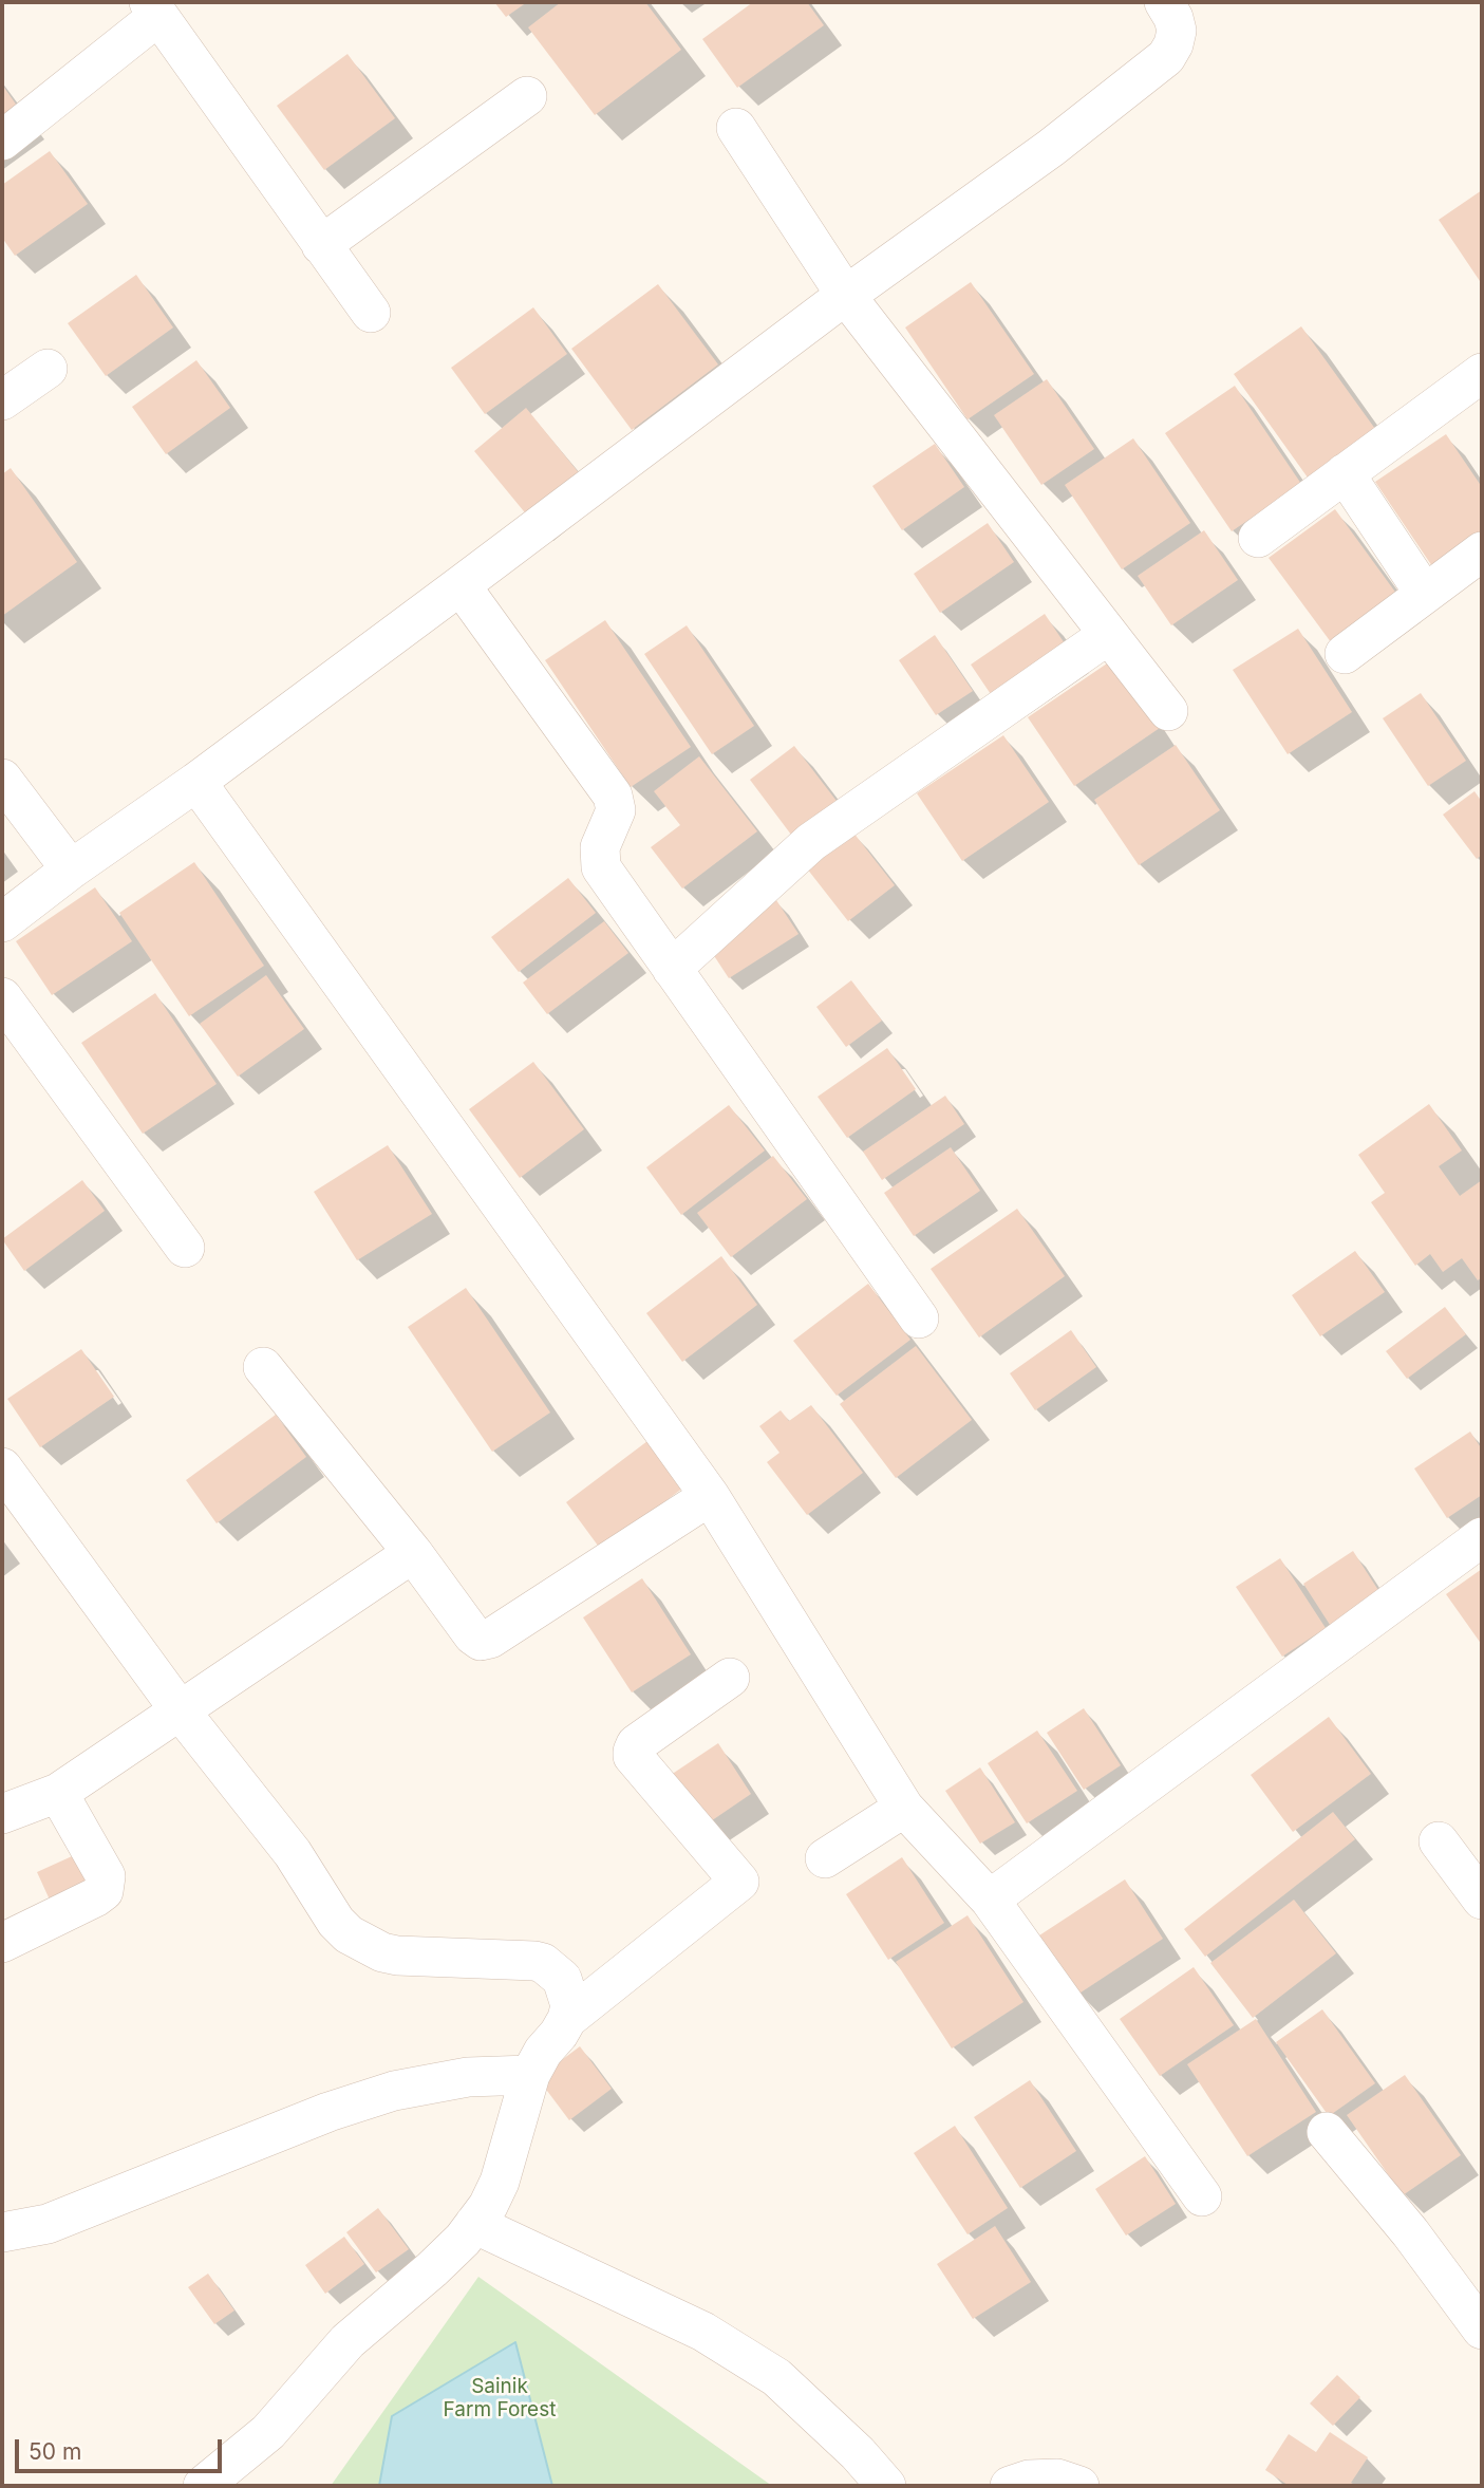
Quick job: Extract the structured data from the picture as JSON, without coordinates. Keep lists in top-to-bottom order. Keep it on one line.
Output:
{"parks":["Sainik Farm Forest"],"scale_bar":"50 m"}
